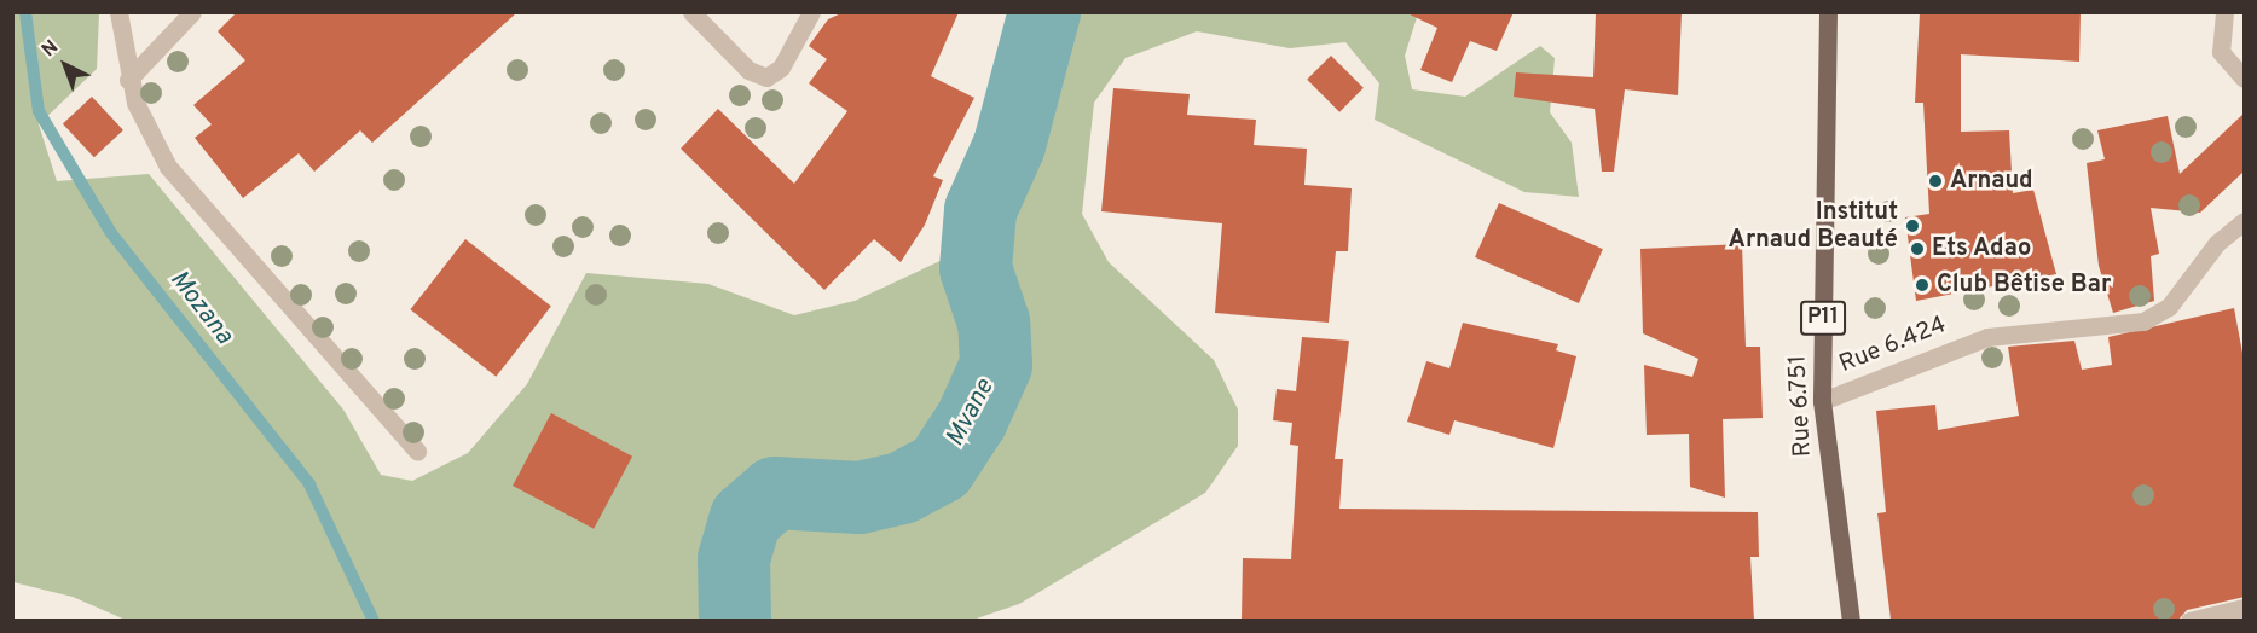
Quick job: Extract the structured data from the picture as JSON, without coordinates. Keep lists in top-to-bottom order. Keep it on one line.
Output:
{"streets":{"main road":["P11","Rue 6.751"],"street":["Rue 6.424"]},"crossings":[["Rue 6.424","Rue 6.751"]],"water":["Mozana","Mvane"],"places":["Arnaud","Institut Arnaud Beauté","Ets Adao","Club Bêtise Bar"],"north":"top left"}
